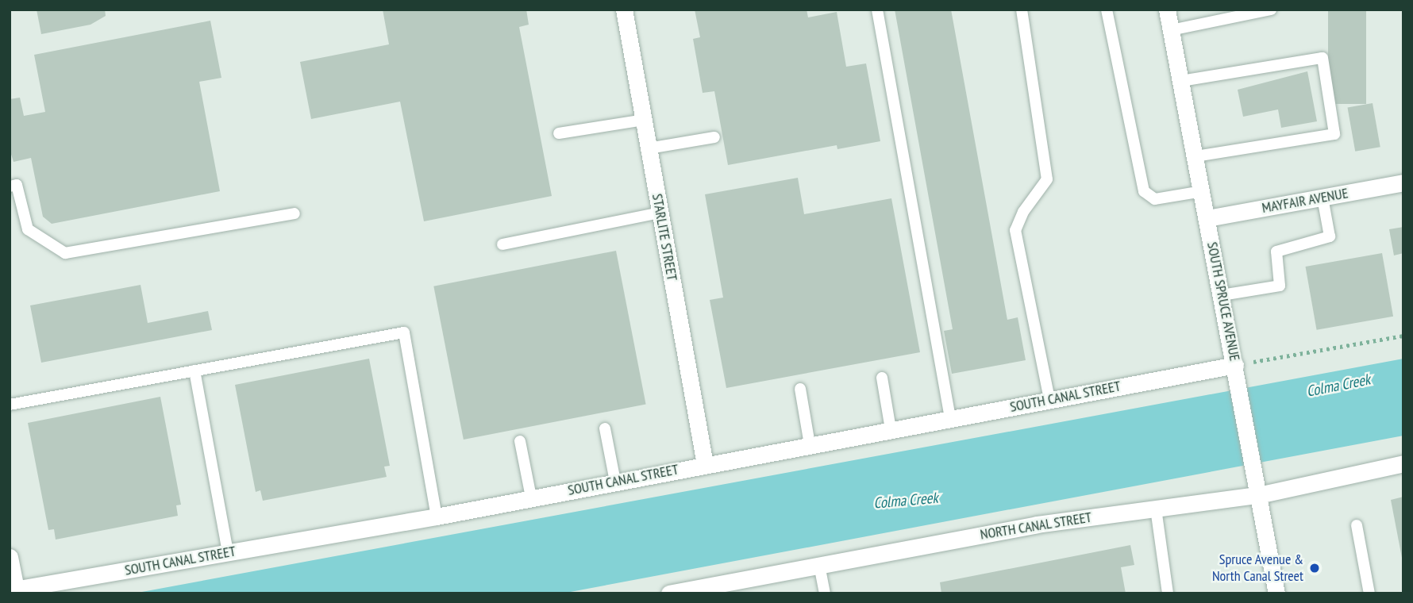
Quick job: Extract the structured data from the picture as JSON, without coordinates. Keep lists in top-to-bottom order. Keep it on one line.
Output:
{"streets":{"street":["MAYFAIR AVENUE","STARLITE STREET","SOUTH SPRUCE AVENUE","SOUTH CANAL STREET","NORTH CANAL STREET"]},"crossings":[["MAYFAIR AVENUE","SOUTH SPRUCE AVENUE"],["STARLITE STREET","SOUTH CANAL STREET"],["SOUTH SPRUCE AVENUE","SOUTH CANAL STREET"],["SOUTH SPRUCE AVENUE","NORTH CANAL STREET"]],"water":["Colma Creek"],"places":["Spruce Avenue & North Canal Street"]}
